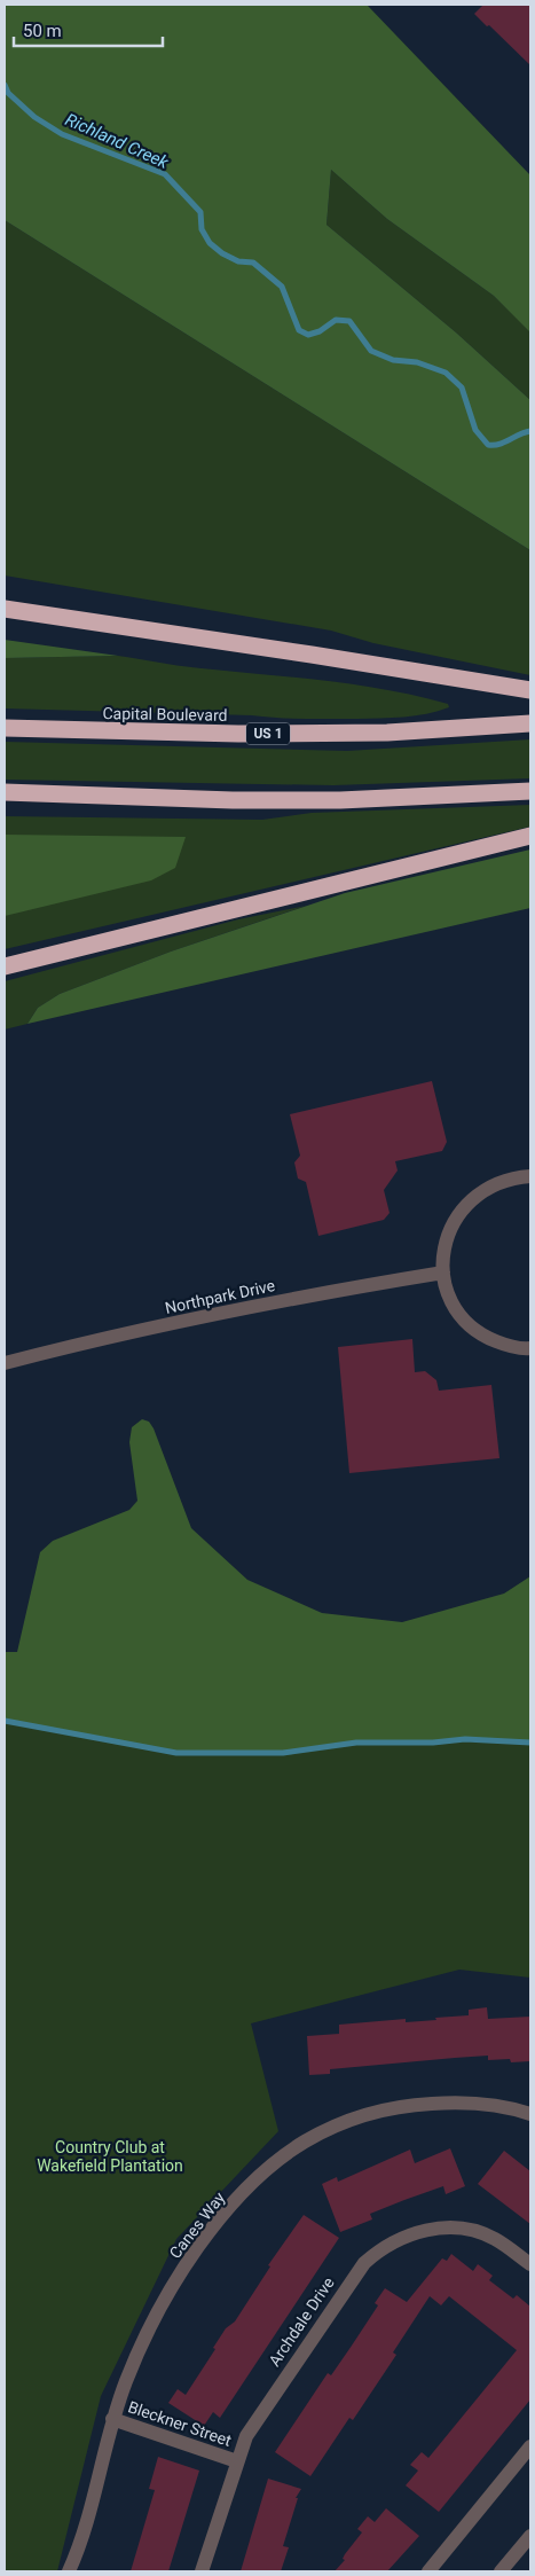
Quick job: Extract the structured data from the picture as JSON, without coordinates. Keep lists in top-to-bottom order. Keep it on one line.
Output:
{"streets":{"highway":["Capital Boulevard","US 1"],"street":["Northpark Drive","Canes Way","Archdale Drive","Bleckner Street"]},"crossings":[["Canes Way","Bleckner Street"],["Archdale Drive","Bleckner Street"]],"water":["Richland Creek"],"parks":["Country Club at Wakefield Plantation"],"scale_bar":"50 m"}
